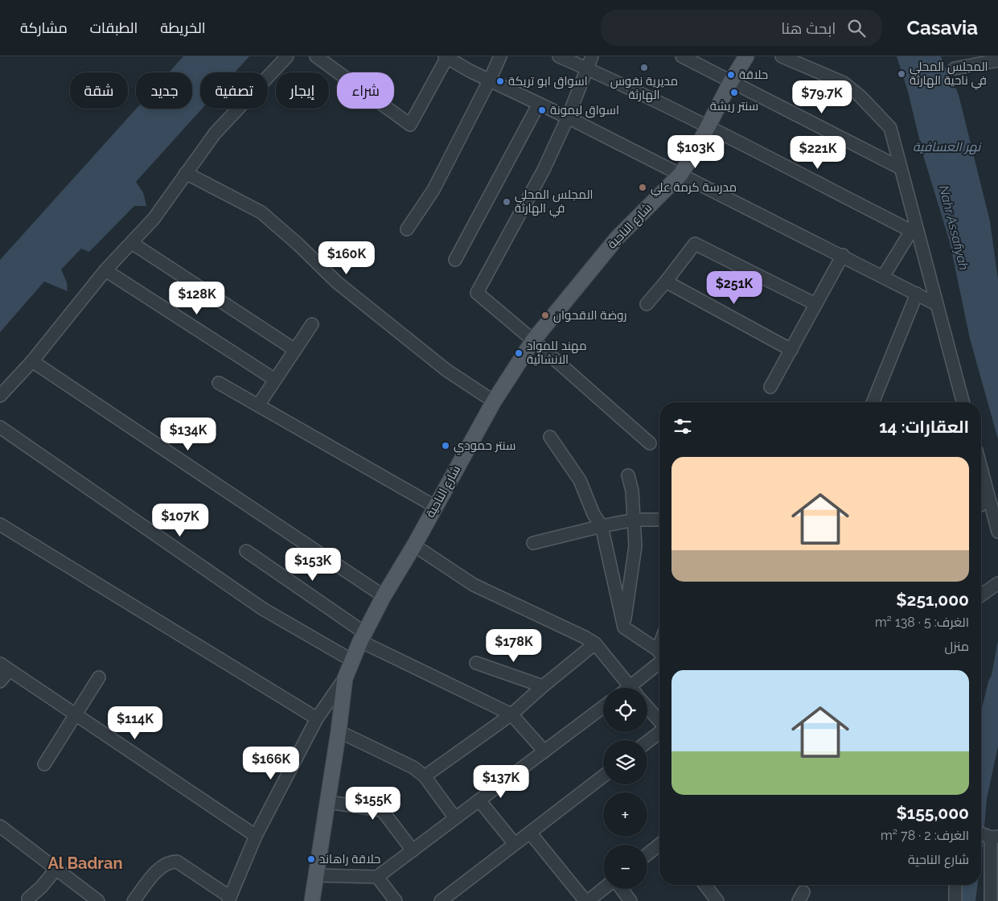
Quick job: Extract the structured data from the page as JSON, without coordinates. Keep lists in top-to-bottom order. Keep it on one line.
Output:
{"streets":{"main road":["شارع الناحية"]},"districts":["Al Badran"],"water":["نهر العسافية","Nahr Assafiyah"],"places":["مديرية نفوس الهارثة","المجلس المحلي في ناحية الهارثة","حلاقة","اسواق ابو تريكة","سنتر ريشة","اسواق ليمونة","مدرسة كرمة علي","المجلس المحلي في الهارثة","روضة الاقحوان","مهند للمواد الانشائية","سنتر حمودي","حلاقة راهاند"],"page":{"header":"Casavia","search":"ابحث هنا","nav":["الخريطة","الطبقات","مشاركة"],"chip":["شراء","إيجار","تصفية","جديد","شقة"],"price":["$79.7K","$103K","$221K","$160K","$251K","$128K","$134K","$107K","$153K","$178K","$114K","$166K","$137K","$155K"],"heading":"العقارات: 14","list":[{"name":"$251,000","note":"الغرف: 5 · 138 m² · منزل"},{"name":"$155,000","note":"الغرف: 2 · 78 m² · شارع الناحية"}],"map_buttons":["+","−"]}}
